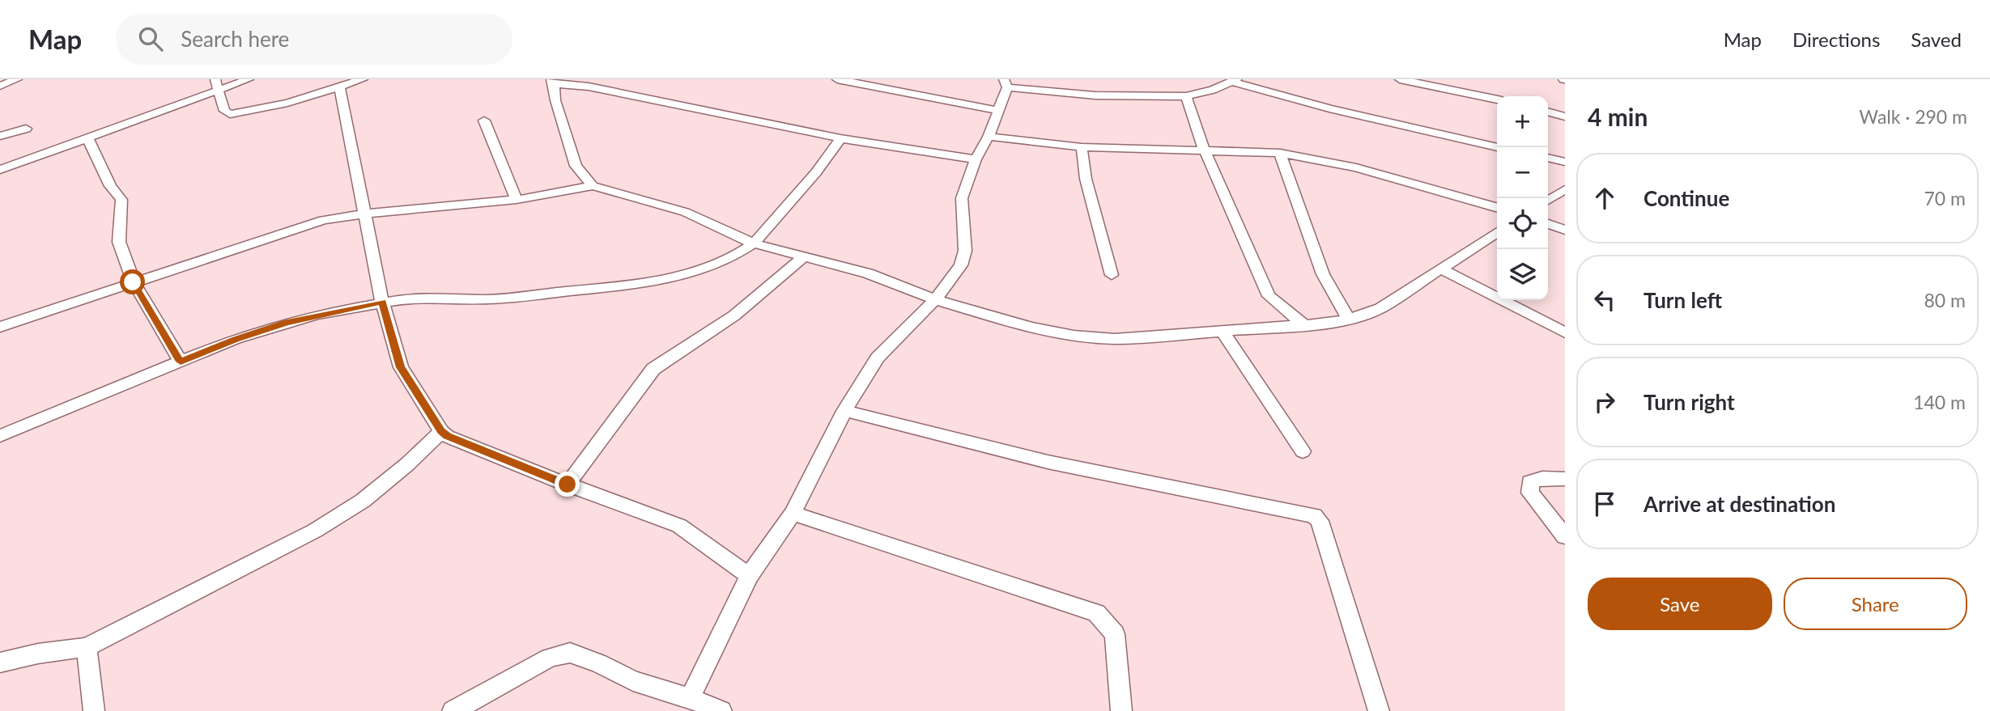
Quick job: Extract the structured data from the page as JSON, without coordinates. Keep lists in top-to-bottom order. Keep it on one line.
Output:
{"page":{"header":"Map","search":"Search here","nav":["Map","Directions","Saved"],"heading":["4 min","Walk · 290 m"],"map_buttons":["+","−"],"list":[["Continue","70 m"],["Turn left","80 m"],["Turn right","140 m"],"Arrive at destination"],"buttons":["Save","Share"]}}
